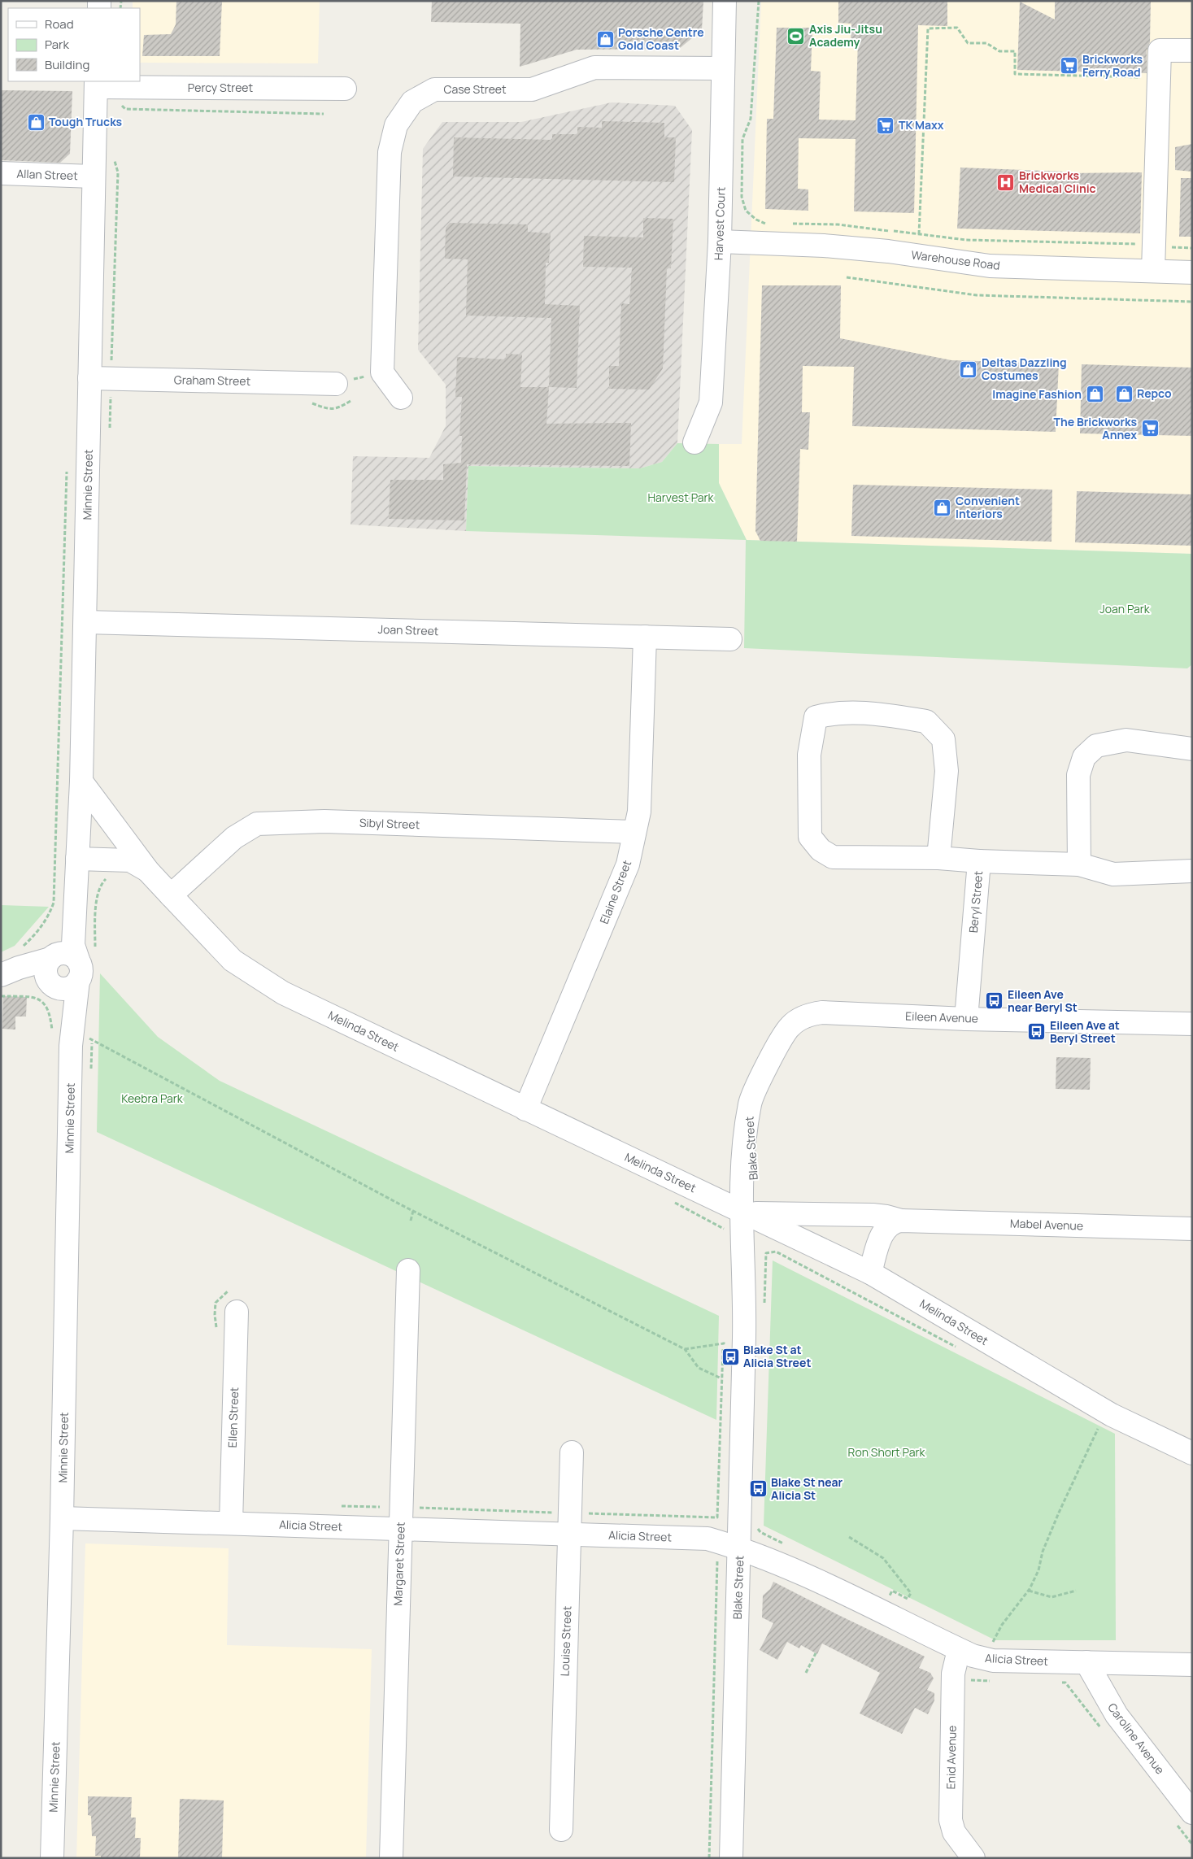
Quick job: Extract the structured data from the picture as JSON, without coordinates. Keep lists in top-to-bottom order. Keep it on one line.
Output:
{"streets":{"street":["Percy Street","Case Street","Allan Street","Harvest Court","Warehouse Road","Graham Street","Minnie Street","Joan Street","Sibyl Street","Elaine Street","Beryl Street","Eileen Avenue","Melinda Street","Blake Street","Mabel Avenue","Ellen Street","Alicia Street","Margaret Street","Louise Street","Caroline Avenue","Enid Avenue"]},"crossings":[["Percy Street","Minnie Street"],["Case Street","Harvest Court"],["Allan Street","Minnie Street"],["Harvest Court","Warehouse Road"],["Graham Street","Minnie Street"],["Minnie Street","Joan Street"],["Minnie Street","Melinda Street"],["Minnie Street","Alicia Street"],["Joan Street","Elaine Street"],["Sibyl Street","Elaine Street"],["Sibyl Street","Melinda Street"],["Elaine Street","Melinda Street"],["Beryl Street","Eileen Avenue"],["Eileen Avenue","Blake Street"],["Melinda Street","Blake Street"],["Melinda Street","Mabel Avenue"],["Blake Street","Mabel Avenue"],["Blake Street","Alicia Street"],["Ellen Street","Alicia Street"],["Alicia Street","Margaret Street"],["Alicia Street","Louise Street"],["Alicia Street","Caroline Avenue"],["Alicia Street","Enid Avenue"]],"parks":["Harvest Park","Joan Park","Keebra Park","Ron Short Park"],"places":{"sports":["Axis Jiu-Jitsu Academy"],"shop":["Porsche Centre Gold Coast","Tough Trucks","Deltas Dazzling Costumes","Repco","Imagine Fashion","Convenient Interiors"],"supermarket":["Brickworks Ferry Road","TK Maxx","The Brickworks Annex"],"hospital":["Brickworks Medical Clinic"],"bus stop":["Eileen Ave near Beryl St","Eileen Ave at Beryl Street","Blake St at Alicia Street","Blake St near Alicia St"]},"legend":["Road","Park","Building"]}
